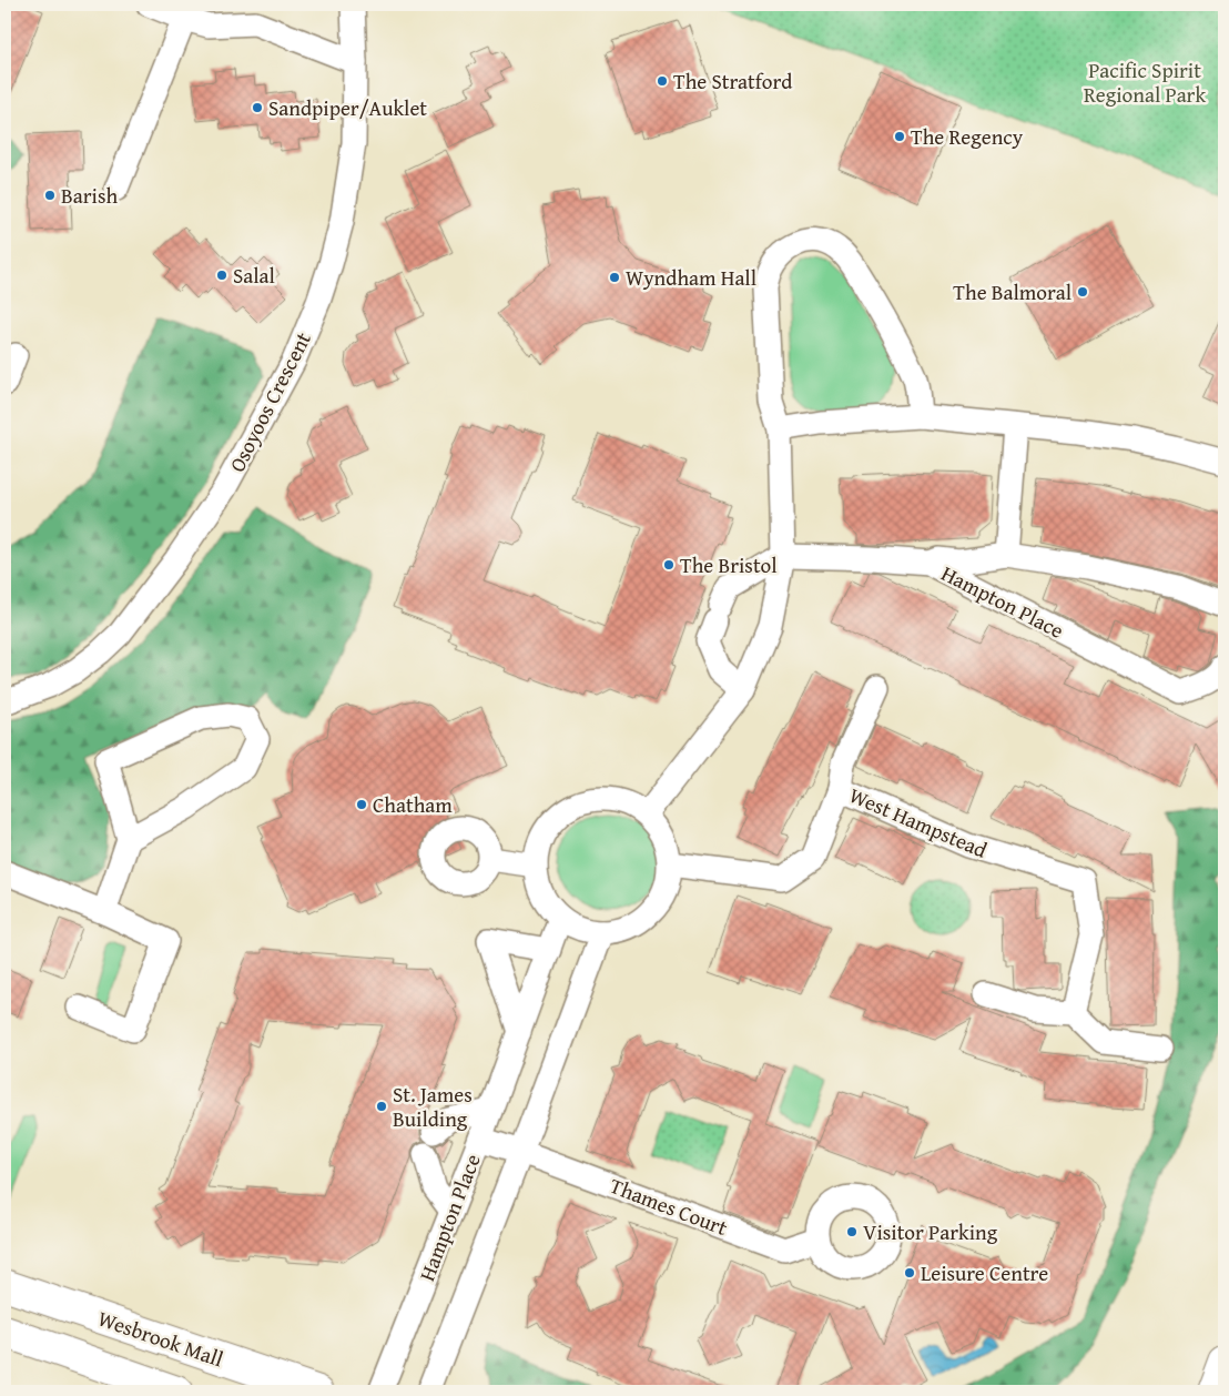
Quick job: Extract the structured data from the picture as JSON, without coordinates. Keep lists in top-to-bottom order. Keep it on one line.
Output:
{"streets":{"main road":["Wesbrook Mall"],"street":["Osoyoos Crescent","Hampton Place","West Hampstead","Thames Court"]},"crossings":[["Hampton Place","West Hampstead"],["Hampton Place","Thames Court"]],"parks":["Pacific Spirit Regional Park"],"places":["The Stratford","Sandpiper/Auklet","The Regency","Barish","Salal","Wyndham Hall","The Balmoral","The Bristol","Chatham","St. James Building","Visitor Parking","Leisure Centre"]}
